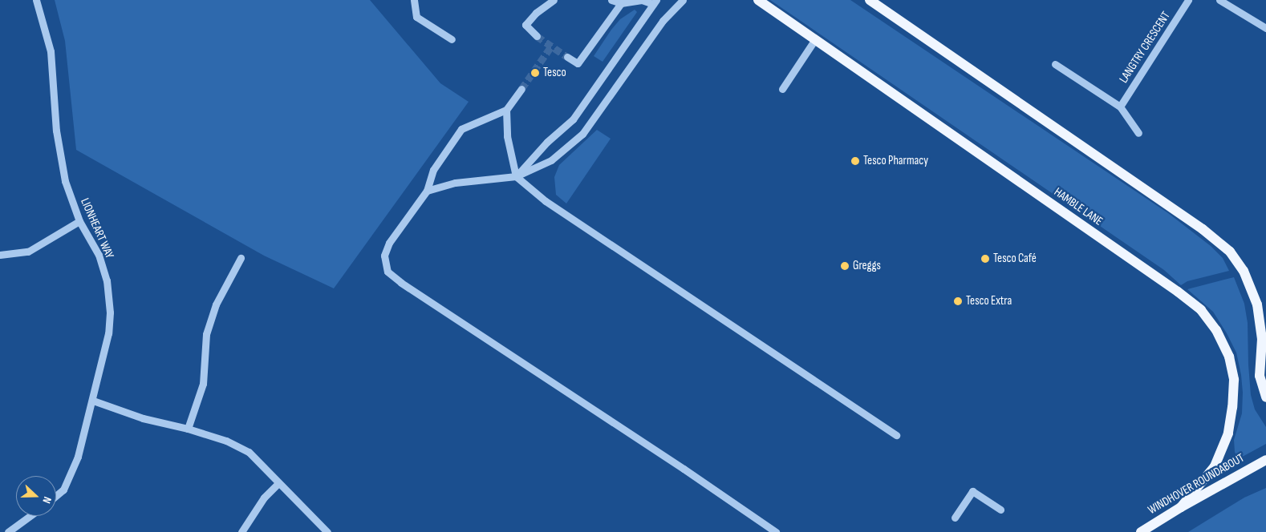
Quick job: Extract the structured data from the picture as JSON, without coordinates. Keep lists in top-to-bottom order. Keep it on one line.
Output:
{"streets":{"main road":["HAMBLE LANE","WINDHOVER ROUNDABOUT"],"street":["LANGTRY CRESCENT","LIONHEART WAY"]},"crossings":[["HAMBLE LANE","WINDHOVER ROUNDABOUT"]],"places":["Tesco","Tesco Pharmacy","Tesco Café","Greggs","Tesco Extra"],"north":"right"}
